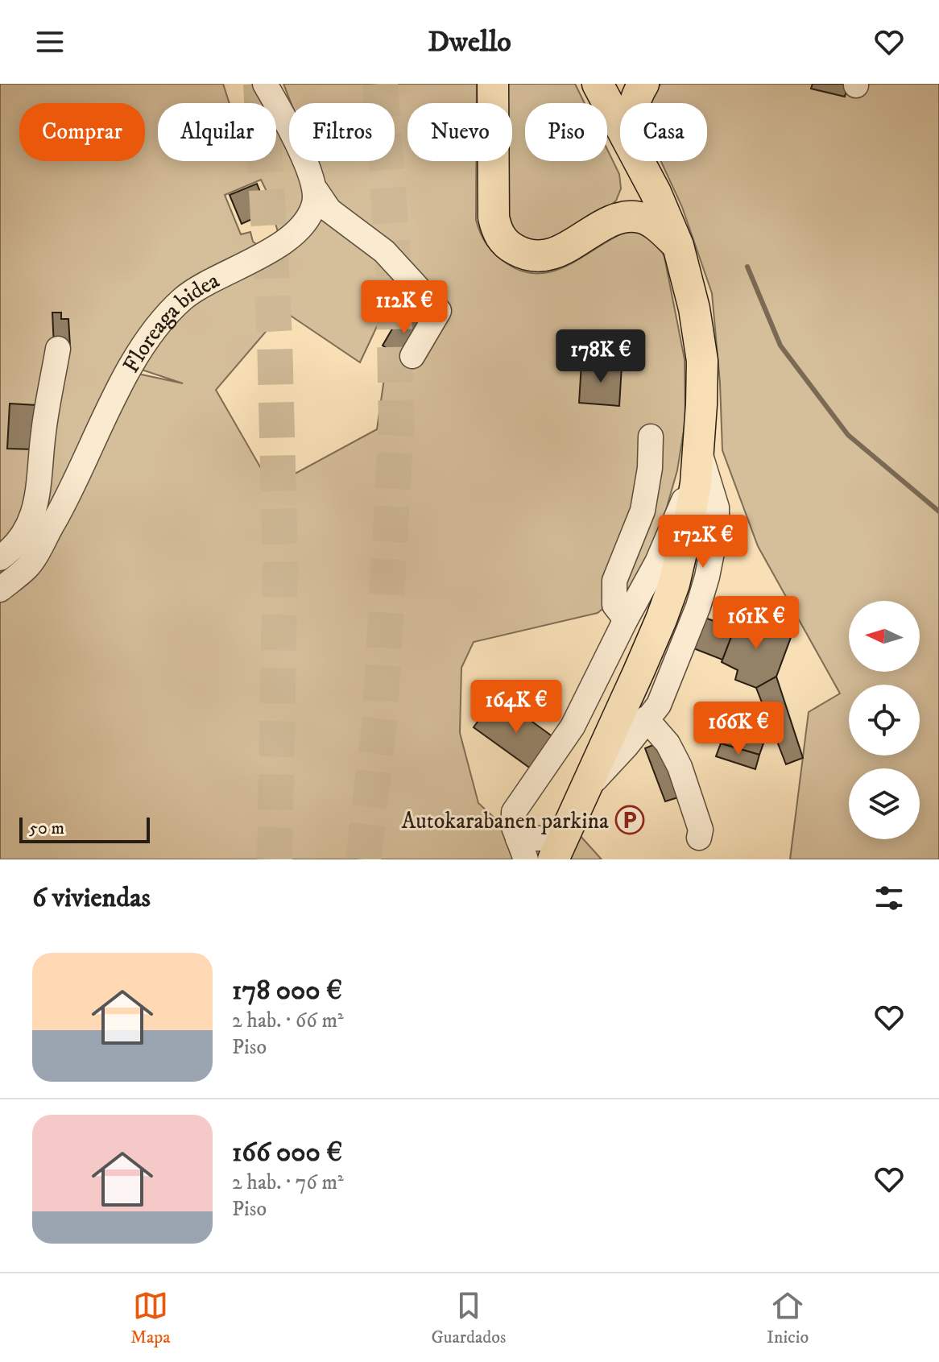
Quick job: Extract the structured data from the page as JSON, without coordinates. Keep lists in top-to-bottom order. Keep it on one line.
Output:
{"streets":{"street":["Floreaga bidea"]},"places":{"parking":["Autokarabanen parkina"]},"scale_bar":"50 m","north":"left","page":{"header":"Dwello","chip":["Comprar","Alquilar","Filtros","Nuevo","Piso","Casa"],"price":["112K €","178K €","172K €","161K €","164K €","166K €"],"scale":"50 m","heading":"6 viviendas","list":[{"name":"178 000 €","note":"2 hab. · 66 m² · Piso"},{"name":"166 000 €","note":"2 hab. · 76 m² · Piso"}],"tabs":["Mapa","Guardados","Inicio"]}}
